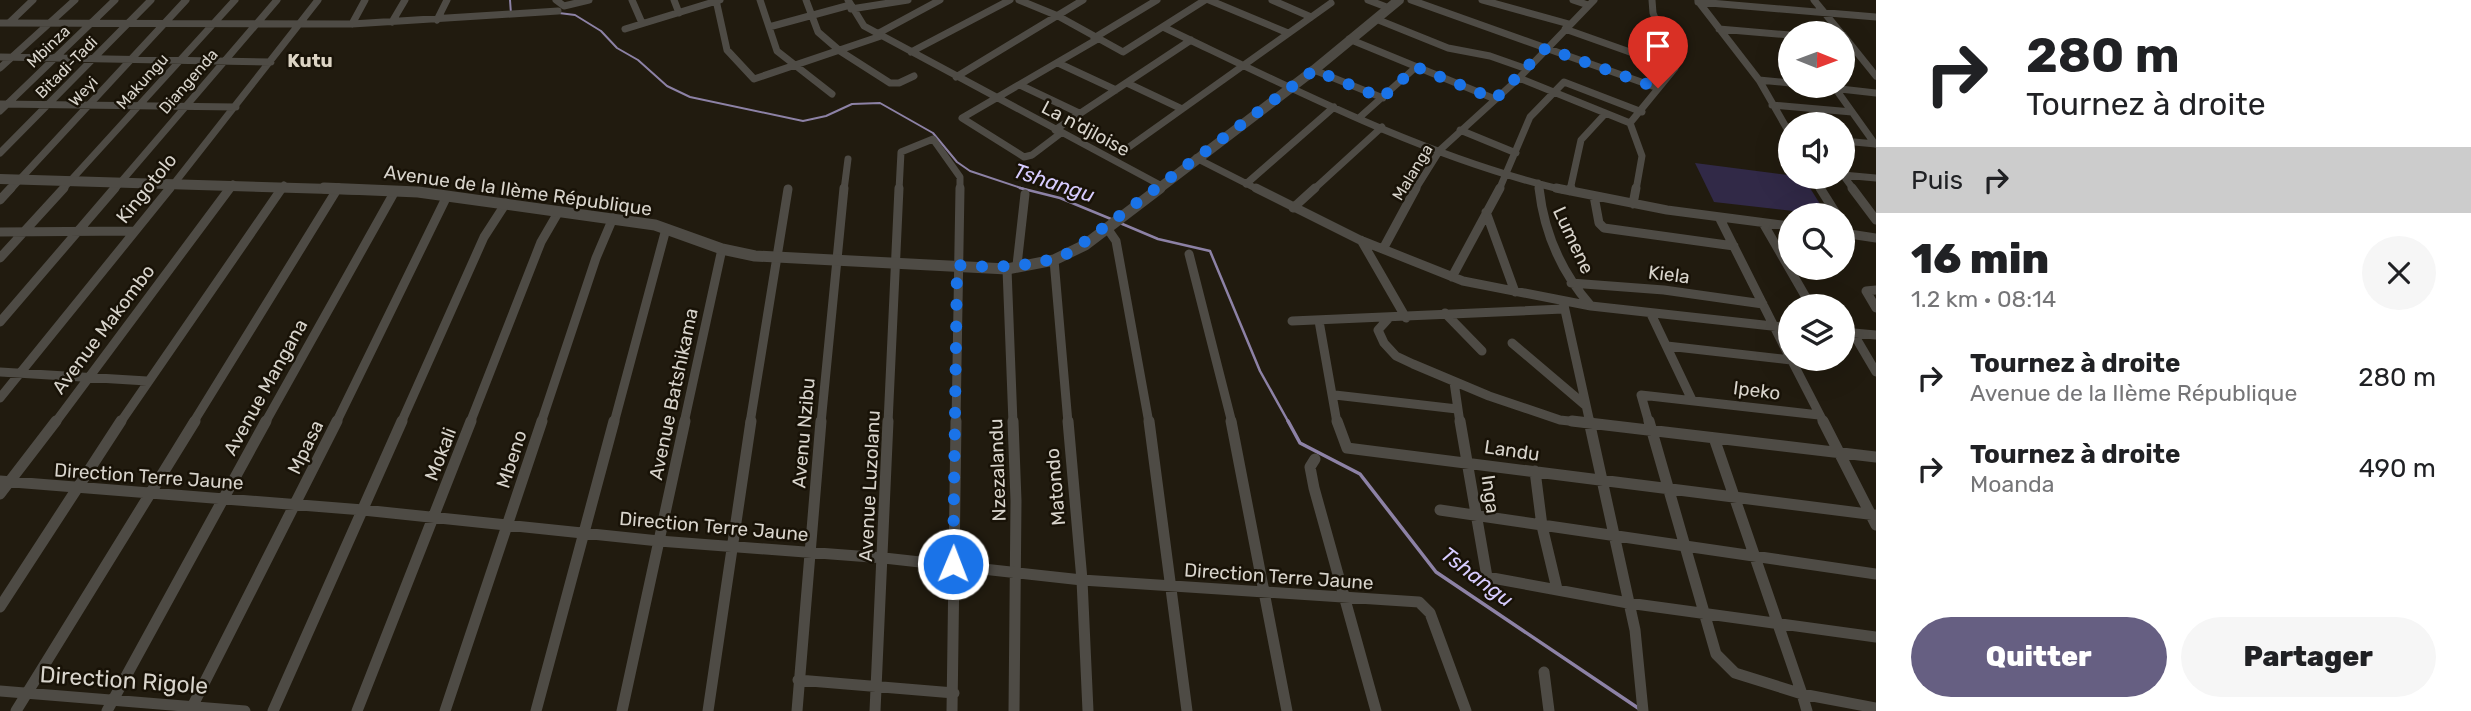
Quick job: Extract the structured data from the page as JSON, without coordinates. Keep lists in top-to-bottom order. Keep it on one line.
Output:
{"streets":{"street":["Mbinza","Bitadi-Tadi","Makungu","Diangenda","Weyi","La n'djloise","Malanga","Kingotolo","Avenue de la IIème République","Lumene","Kiela","Avenue Makombo","Avenue Mangana","Ipeko","Avenue Batshikama","Avenu Nzibu","Mpasa","Landu","Mokali","Mbeno","Nzezalandu","Direction Terre Jaune","Avenue Luzolanu","Matondo","Inga","Direction Rigole"]},"crossings":[["Makungu","Avenue de la IIème République"],["Diangenda","Avenue de la IIème République"],["Weyi","Avenue de la IIème République"],["La n'djloise","Avenue de la IIème République"],["Kingotolo","Avenue de la IIème République"],["Avenue de la IIème République","Avenue Makombo"],["Avenue de la IIème République","Avenue Mangana"],["Avenue de la IIème République","Avenue Batshikama"],["Avenue de la IIème République","Avenu Nzibu"],["Avenue de la IIème République","Mpasa"],["Avenue de la IIème République","Mokali"],["Avenue de la IIème République","Mbeno"],["Avenue de la IIème République","Nzezalandu"],["Avenue de la IIème République","Avenue Luzolanu"],["Avenue de la IIème République","Matondo"],["Lumene","Kiela"],["Avenue Makombo","Direction Terre Jaune"],["Avenue Mangana","Direction Terre Jaune"],["Avenue Mangana","Direction Rigole"],["Avenue Batshikama","Direction Terre Jaune"],["Avenu Nzibu","Direction Terre Jaune"],["Mpasa","Direction Terre Jaune"],["Mpasa","Direction Rigole"],["Landu","Inga"],["Mokali","Direction Terre Jaune"],["Mbeno","Direction Terre Jaune"],["Nzezalandu","Direction Terre Jaune"],["Direction Terre Jaune","Avenue Luzolanu"],["Direction Terre Jaune","Matondo"]],"districts":["Kutu"],"water":["Tshangu"],"north":"right","page":{"turn":["280 m","Tournez à droite"],"then":"Puis","heading":["16 min","1.2 km · 08:14"],"list":[{"name":"Tournez à droite","note":"Avenue de la IIème République","value":"280 m"},{"name":"Tournez à droite","note":"Moanda","value":"490 m"}],"buttons":["Quitter","Partager"]}}
